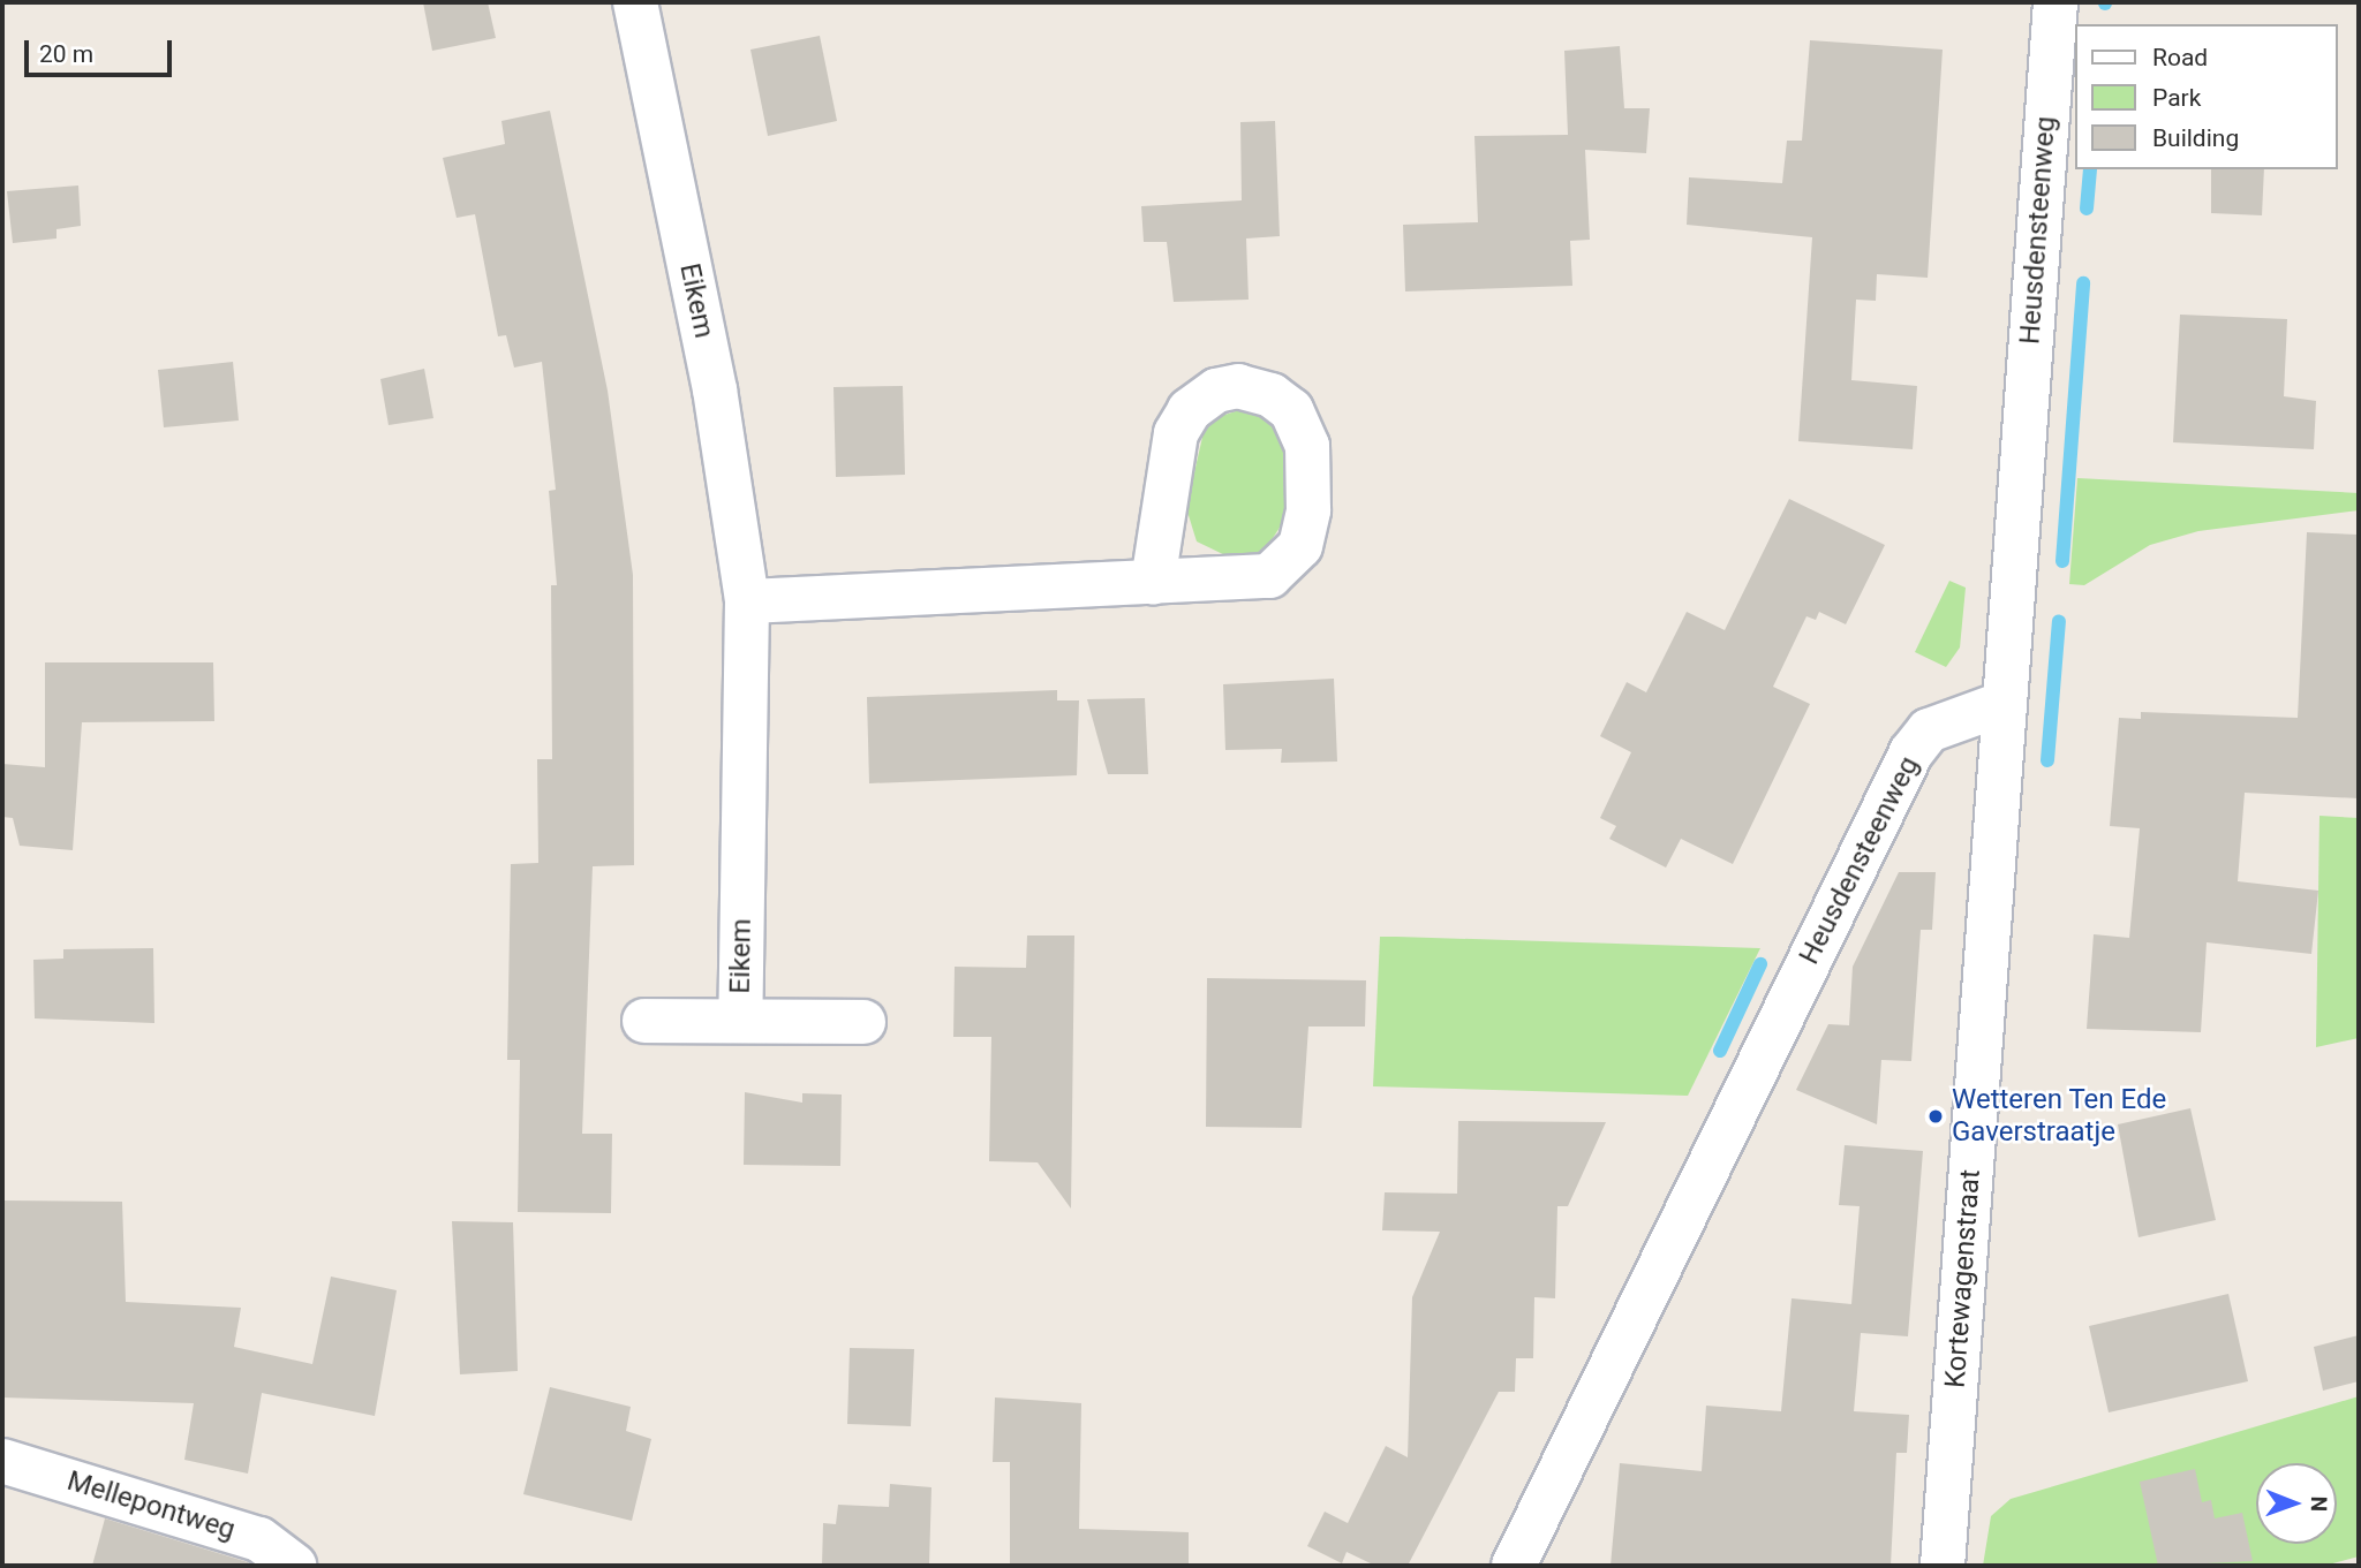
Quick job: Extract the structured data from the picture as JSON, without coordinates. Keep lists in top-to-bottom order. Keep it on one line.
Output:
{"streets":{"street":["Heusdensteenweg","Eikem","Kortewagenstraat","Mellepontweg"]},"crossings":[["Heusdensteenweg","Kortewagenstraat"]],"places":["Wetteren Ten Ede Gaverstraatje"],"legend":["Road","Park","Building"],"scale_bar":"20 m","north":"right"}
